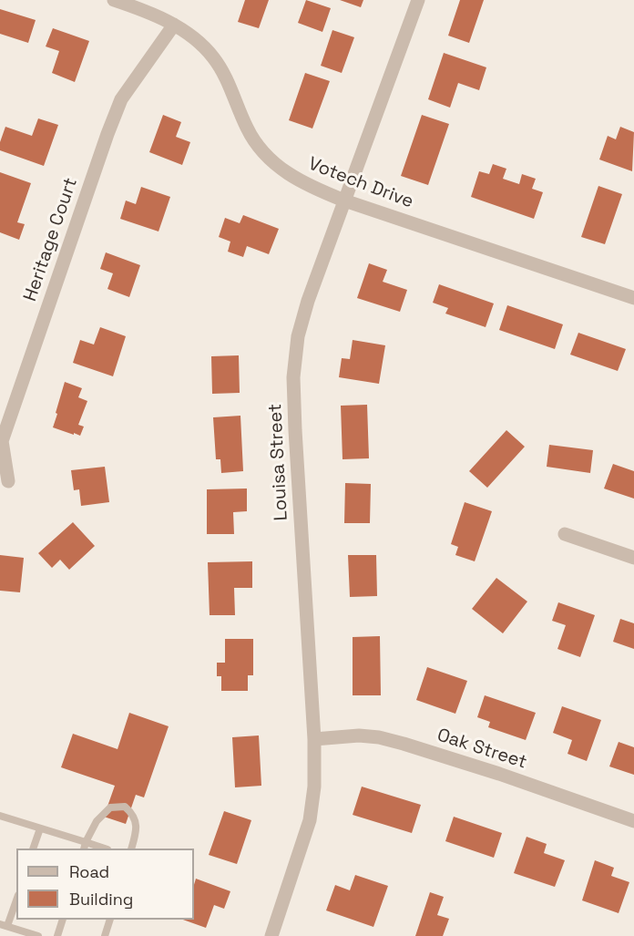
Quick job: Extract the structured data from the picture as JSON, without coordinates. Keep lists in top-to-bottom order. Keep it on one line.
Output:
{"streets":{"street":["Votech Drive","Heritage Court","Louisa Street","Oak Street"]},"crossings":[["Votech Drive","Heritage Court"],["Votech Drive","Louisa Street"],["Louisa Street","Oak Street"]],"legend":["Road","Building"]}
